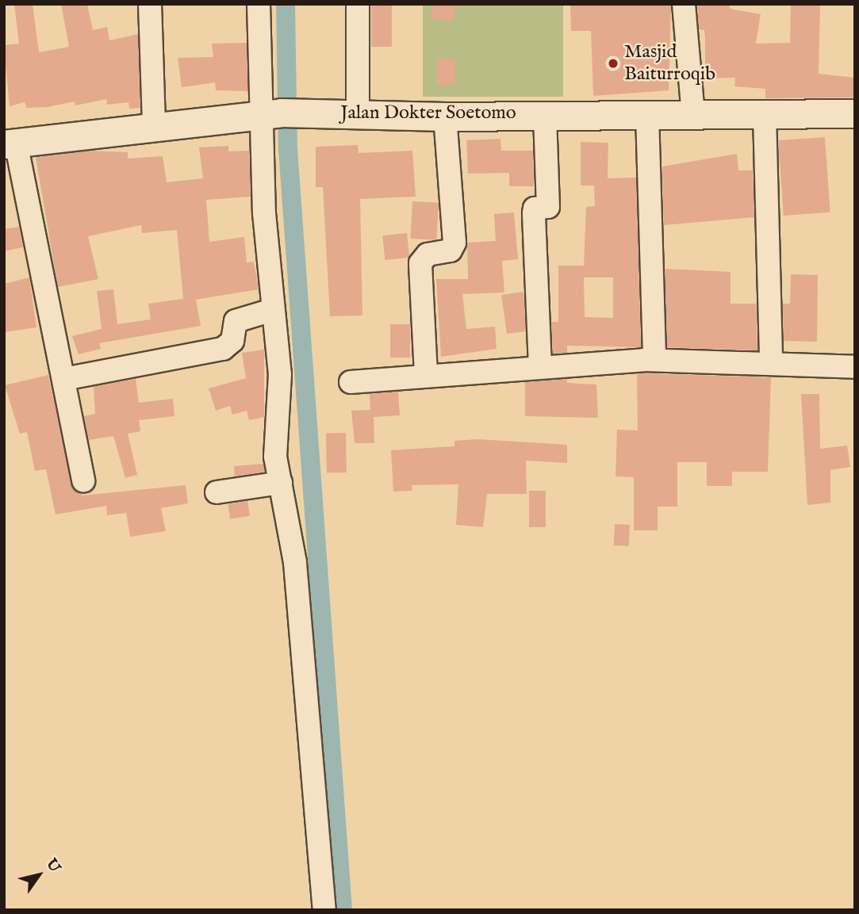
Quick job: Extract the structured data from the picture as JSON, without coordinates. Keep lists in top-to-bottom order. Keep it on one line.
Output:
{"streets":{"street":["Jalan Dokter Soetomo"]},"places":["Masjid Baiturroqib"],"north":"top right"}
